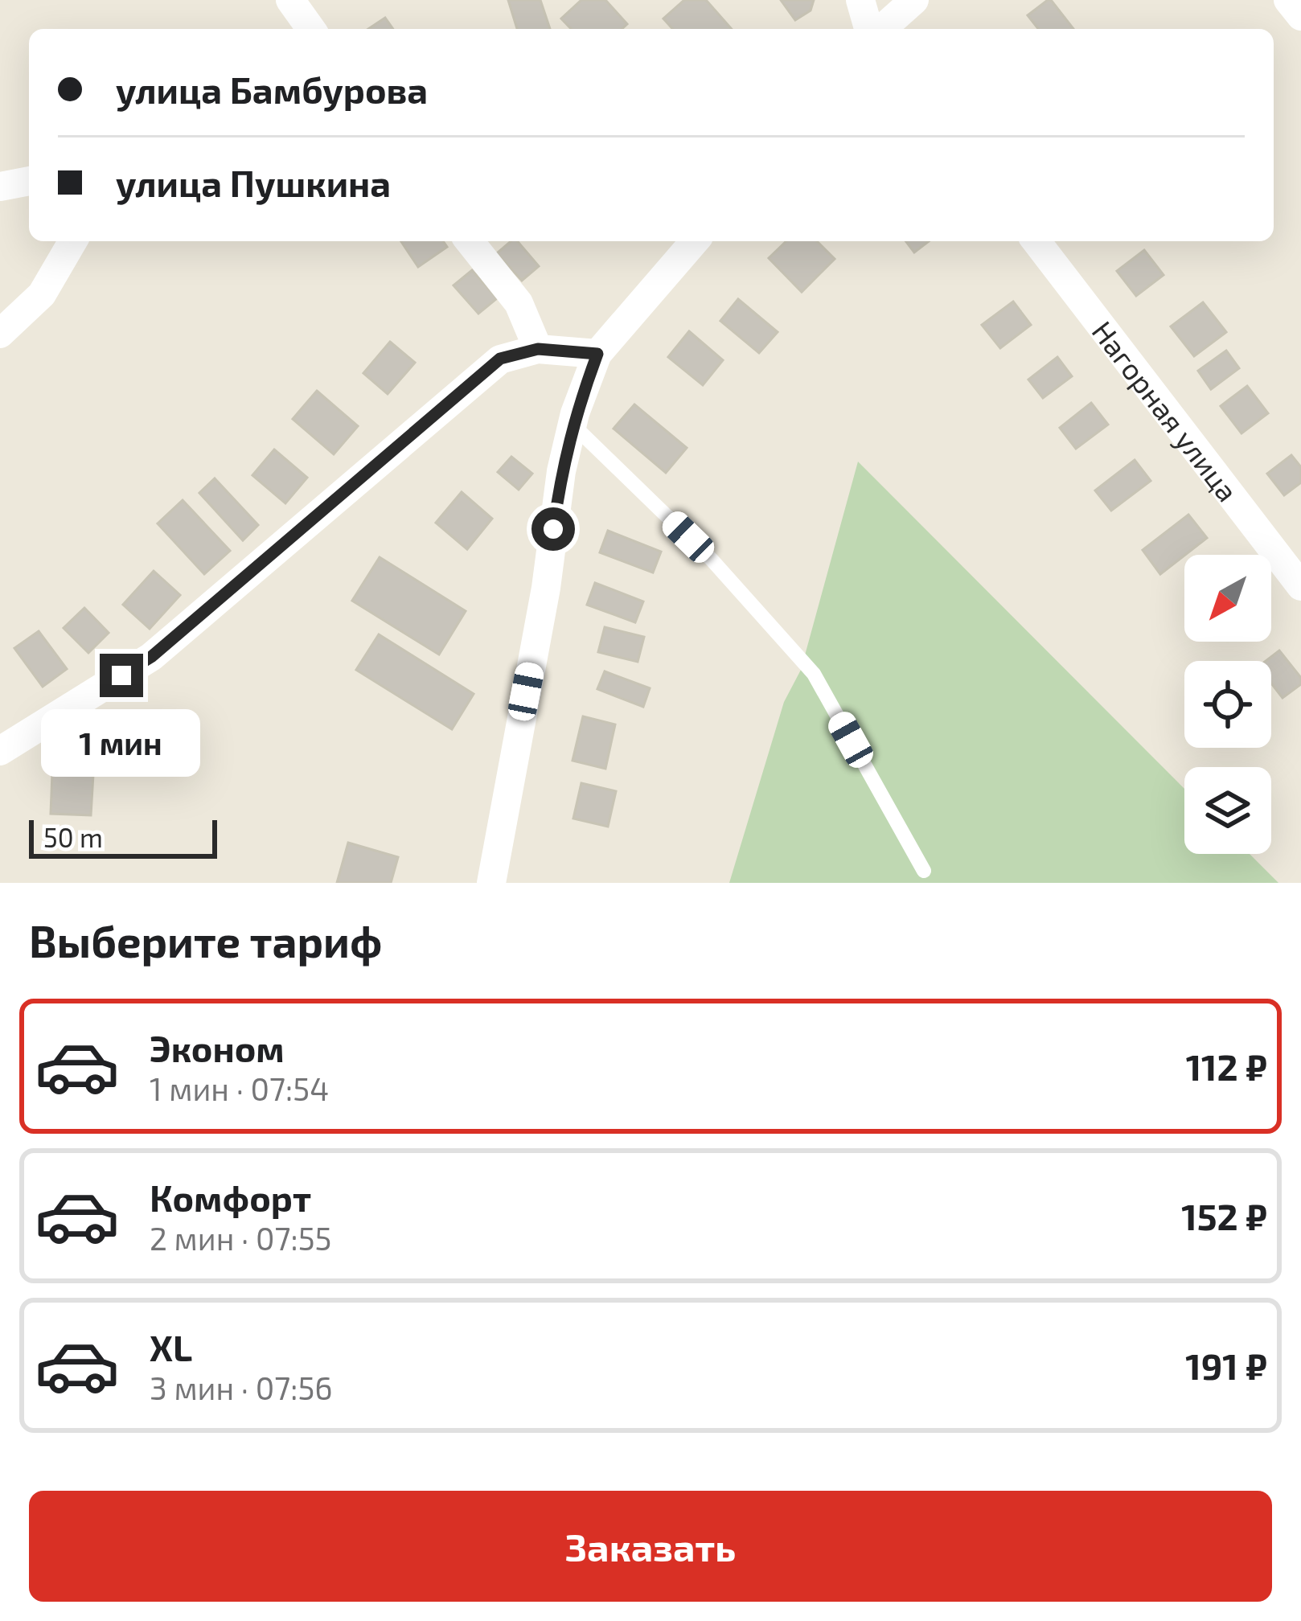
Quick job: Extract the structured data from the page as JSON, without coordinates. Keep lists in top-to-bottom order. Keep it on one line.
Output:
{"streets":{"street":["Нагорная улица"]},"scale_bar":"50 m","north":"bottom left","page":{"banner":["улица Бамбурова","улица Пушкина"],"bubble":"1 мин","scale":"50 m","heading":"Выберите тариф","list":[{"name":"Эконом","note":"1 мин · 07:54","value":"112 ₽"},{"name":"Комфорт","note":"2 мин · 07:55","value":"152 ₽"},{"name":"XL","note":"3 мин · 07:56","value":"191 ₽"}],"buttons":"Заказать"}}
